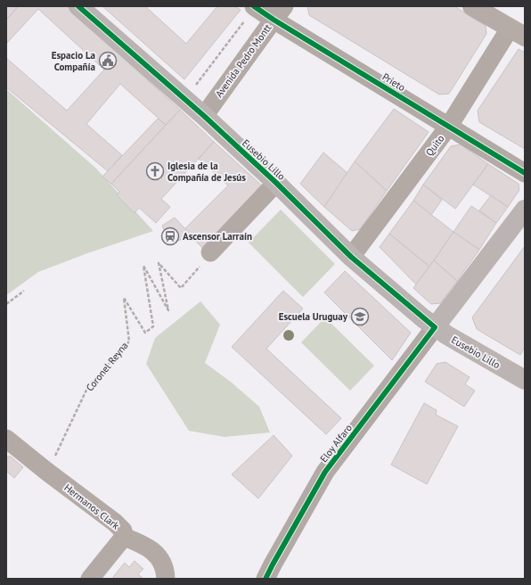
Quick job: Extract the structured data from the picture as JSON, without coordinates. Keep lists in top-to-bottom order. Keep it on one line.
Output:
{"streets":{"street":["Avenida Pedro Montt","Prieto","Quito","Eusebio Lillo","Eloy Alfaro","Hermanos Clark"],"path":["Coronel Reyna"]},"crossings":[["Avenida Pedro Montt","Prieto"],["Avenida Pedro Montt","Eusebio Lillo"],["Prieto","Quito"],["Quito","Eusebio Lillo"],["Eusebio Lillo","Eloy Alfaro"],["Coronel Reyna","Hermanos Clark"]],"places":{"public building":["Espacio La Compañía"],"church":["Iglesia de la Compañía de Jesús"],"station":["Ascensor Larraín"],"school or university":["Escuela Uruguay"]}}
